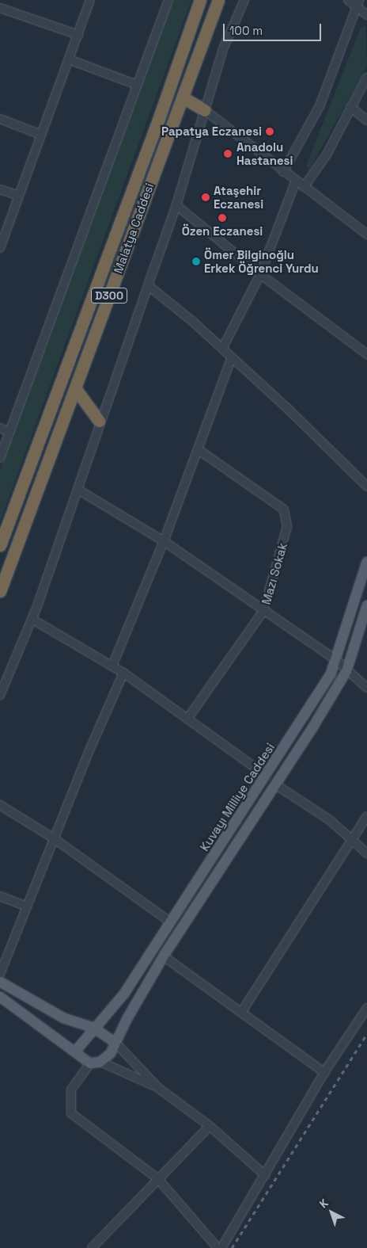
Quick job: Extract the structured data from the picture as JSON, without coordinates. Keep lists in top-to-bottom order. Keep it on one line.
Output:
{"streets":{"highway":["Malatya Caddesi","D300"],"main road":["Kuvayı Milliye Caddesi"],"street":["Mazı Sokak"]},"places":["Papatya Eczanesi","Anadolu Hastanesi","Ataşehir Eczanesi","Özen Eczanesi","Ömer Bilginoğlu Erkek Öğrenci Yurdu"],"scale_bar":"100 m","north":"top left"}
